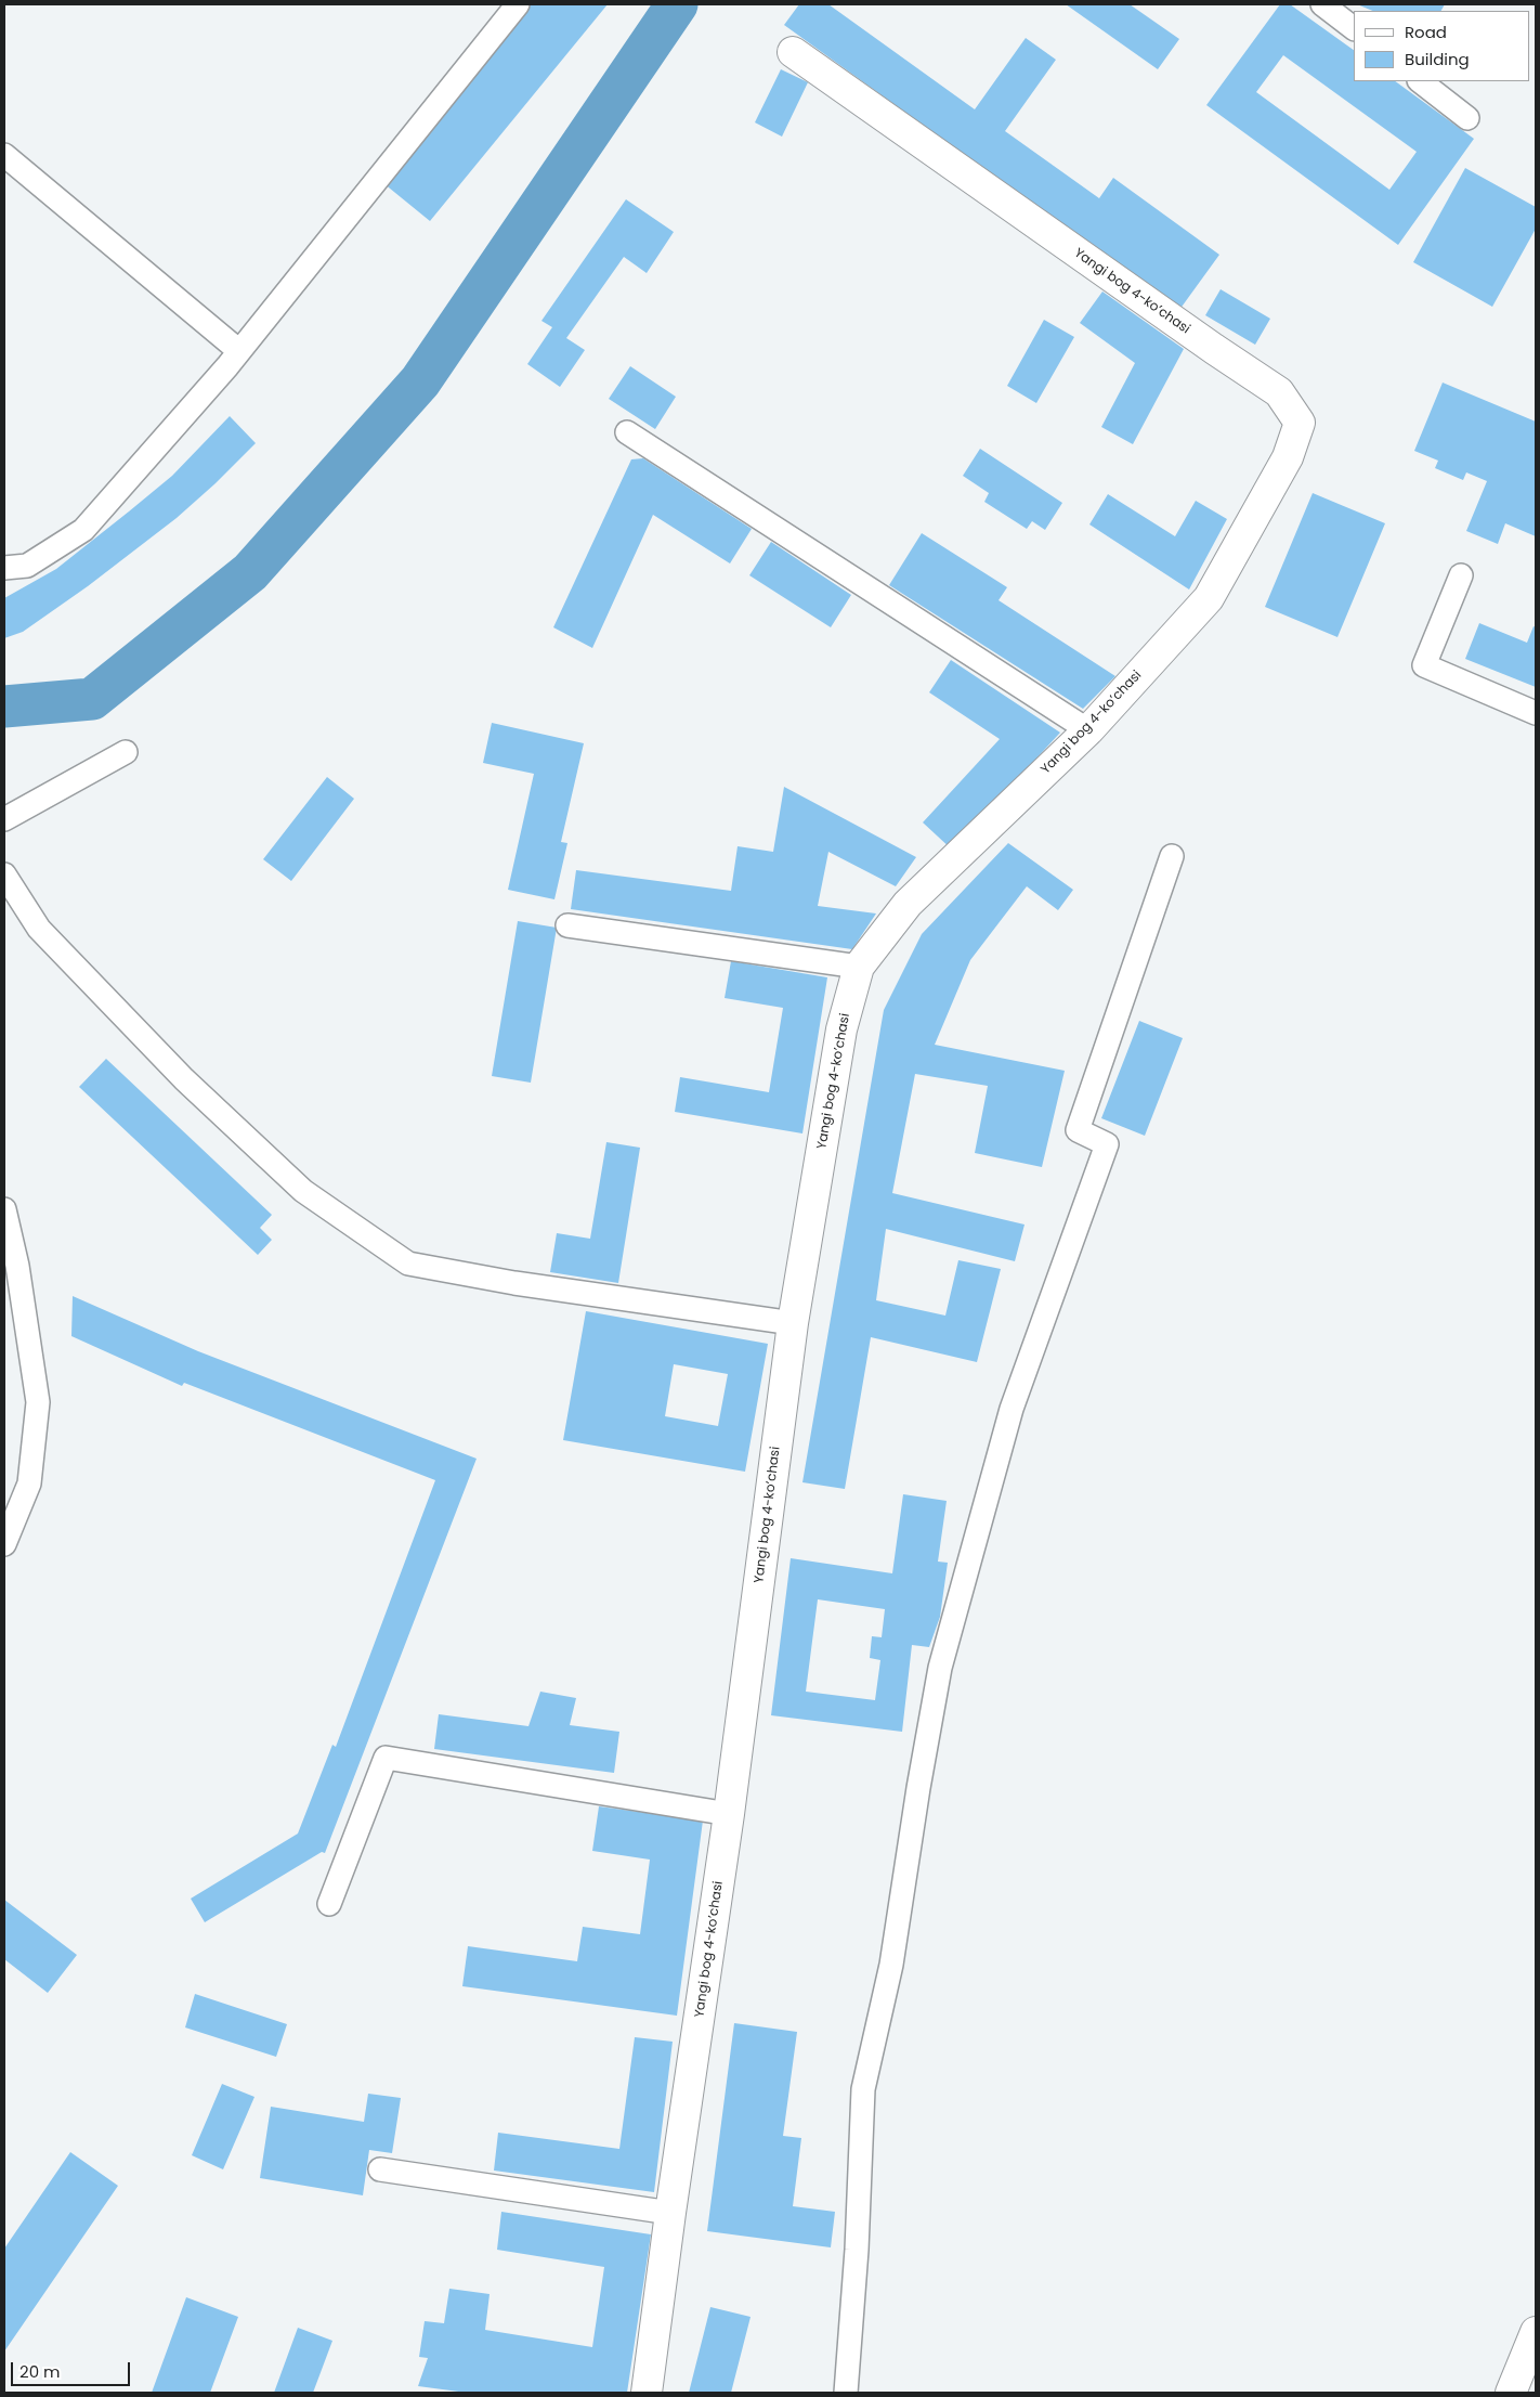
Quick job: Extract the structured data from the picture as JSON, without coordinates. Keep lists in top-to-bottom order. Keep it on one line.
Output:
{"streets":{"street":["Yangi bog 4-koʼchasi"]},"legend":["Road","Building"],"scale_bar":"20 m"}
